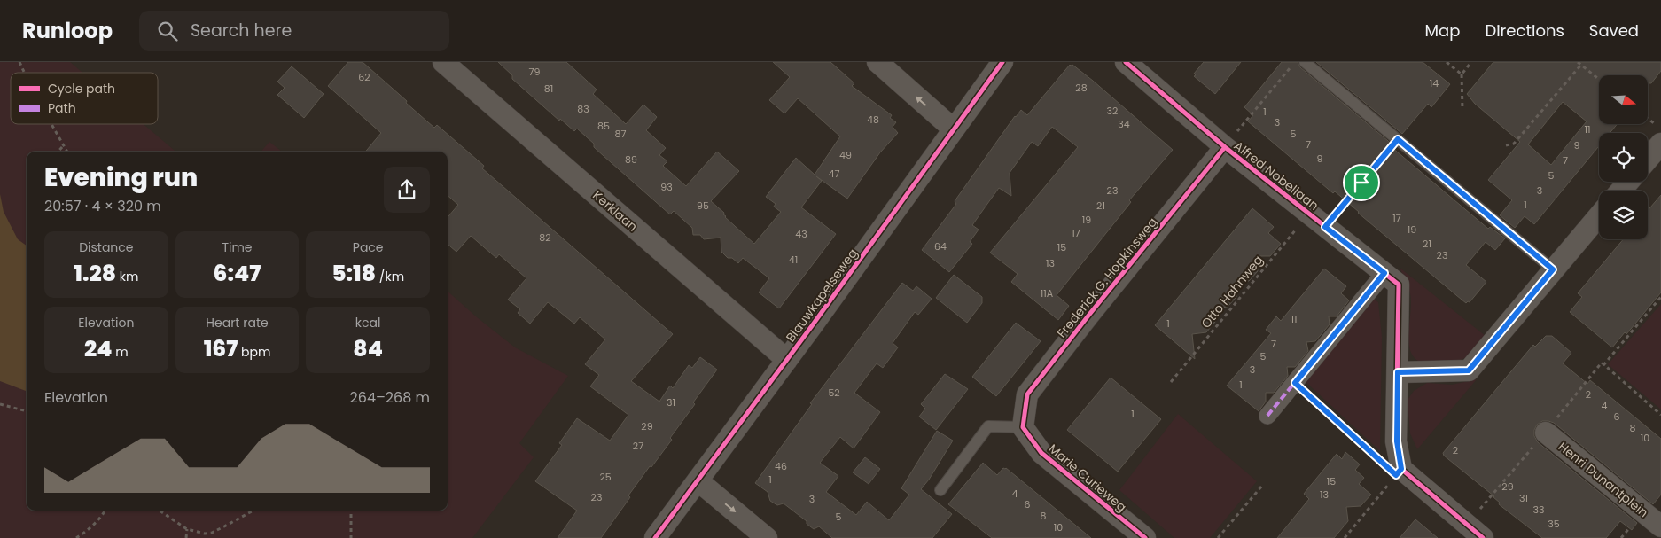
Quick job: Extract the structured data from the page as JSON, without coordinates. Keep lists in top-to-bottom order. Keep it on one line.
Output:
{"streets":{"street":["Alfred Nobellaan","Kerklaan","Frederick G. Hopkinsweg","Blauwkapelseweg","Marie Curieweg","Henri Dunantplein"],"path":["Otto Hahnweg"]},"crossings":[["Alfred Nobellaan","Frederick G. Hopkinsweg"],["Alfred Nobellaan","Otto Hahnweg"],["Kerklaan","Blauwkapelseweg"],["Frederick G. Hopkinsweg","Marie Curieweg"]],"house_numbers":["79","62","14","28","81","83","32","1","48","3","34","85","11","87","5","7","9","49","9","89","7","47","5","93","23","3","1","95","21","17","19","19","17","43","82","21","64","15","23","41","13","11A","11","1","7","5","3","1","52","2","31","4","1","6","29","8","10","27","2","46","25","1","15","29","4","13","23","31","3","6","33","8","5","35","10"],"legend":["Cycle path","Path"],"north":"right","page":{"header":"Runloop","search":"Search here","nav":["Map","Directions","Saved"],"heading":["Evening run","20:57 · 4 × 320 m"],"stats":[["Distance","1.28 km"],["Time","6:47"],["Pace","5:18 /km"],["Elevation","24 m"],["Heart rate","167 bpm"],["kcal","84"]],"chart":["Elevation","264–268 m"]}}
